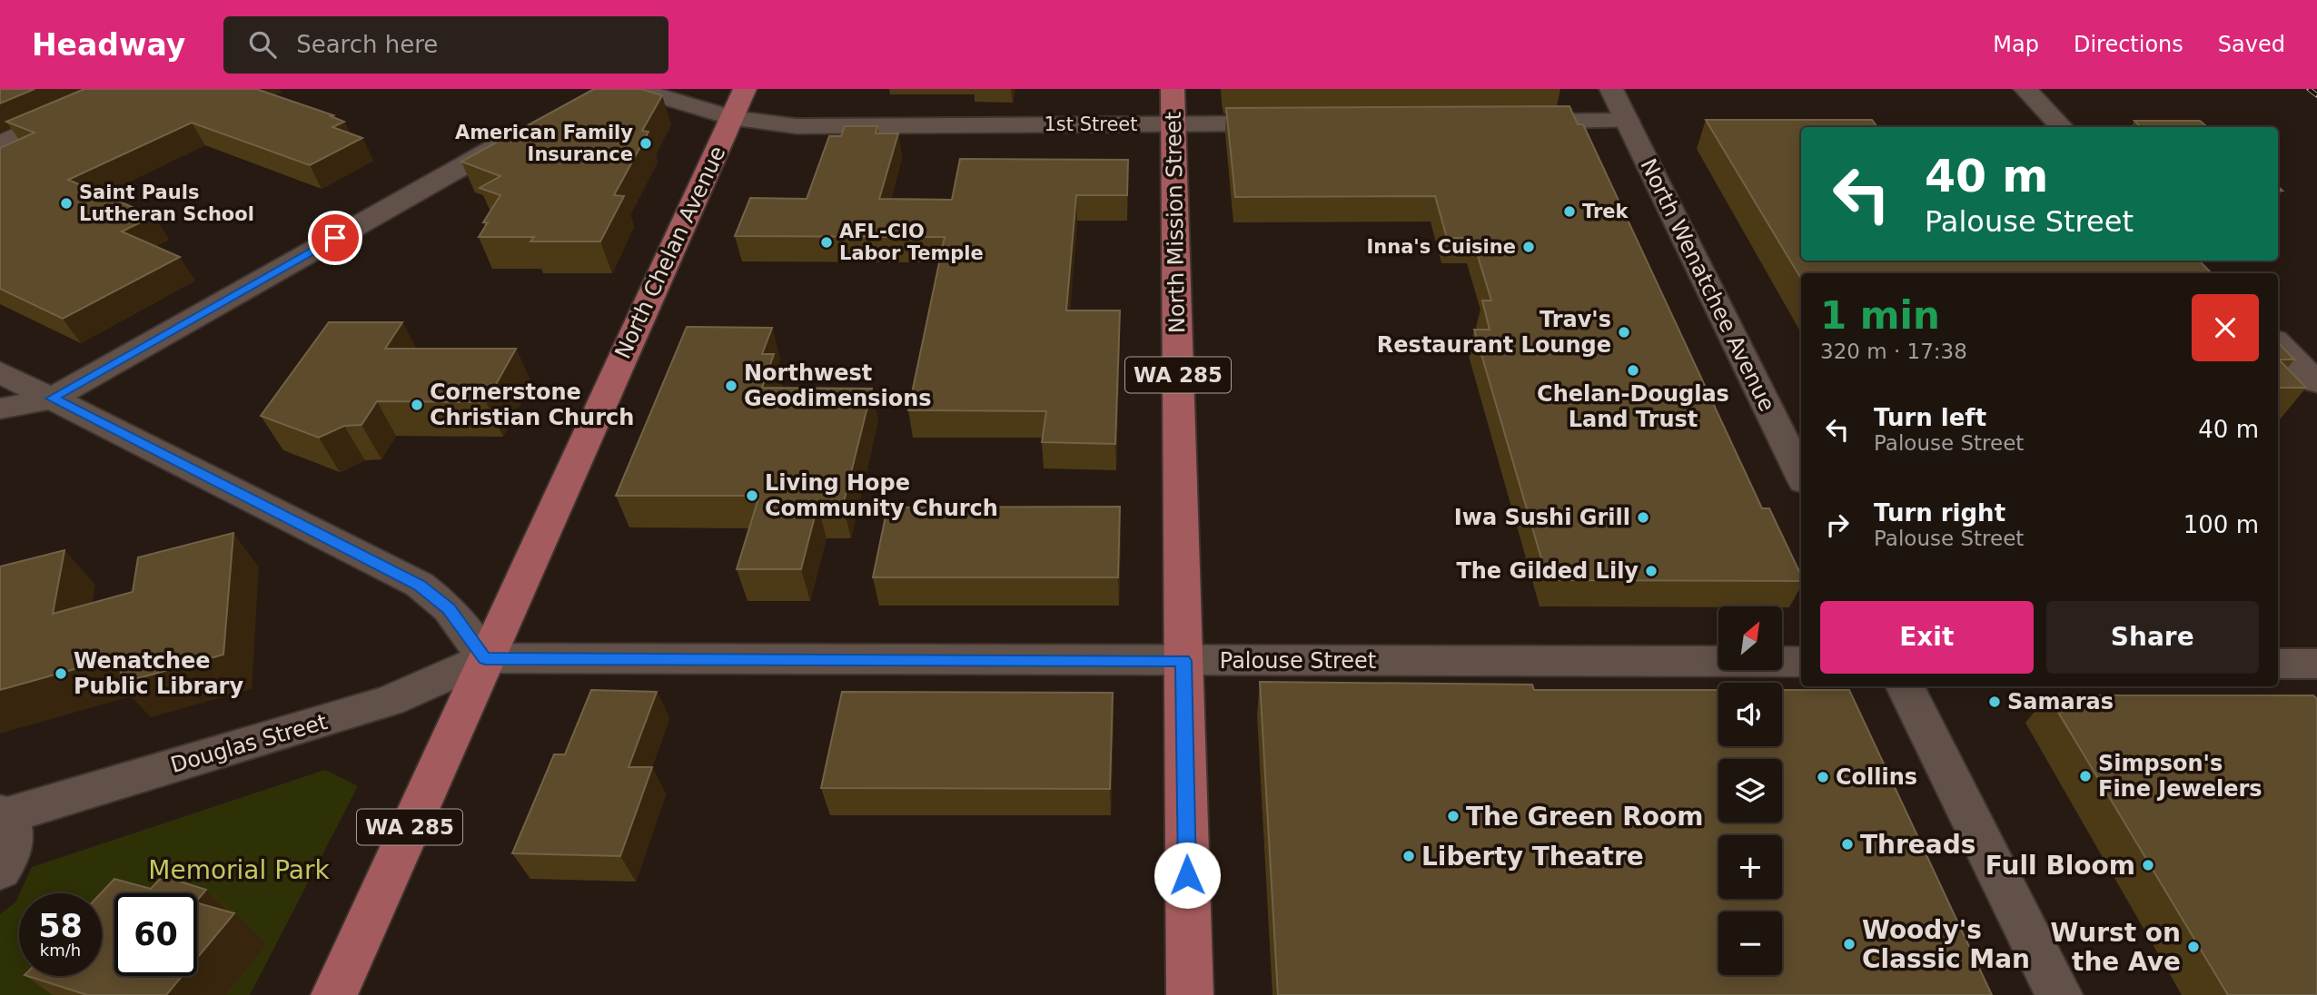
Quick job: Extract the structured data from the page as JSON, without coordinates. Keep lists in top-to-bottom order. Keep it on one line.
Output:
{"streets":{"main road":["North Mission Street","North Chelan Avenue","WA 285"],"street":["1st Street","North Wenatchee Avenue","Palouse Street","Douglas Street"]},"crossings":[["1st Street","North Mission Street"],["1st Street","North Chelan Avenue"],["North Mission Street","WA 285"],["North Mission Street","Palouse Street"],["North Chelan Avenue","WA 285"],["North Chelan Avenue","Palouse Street"],["North Chelan Avenue","Douglas Street"],["WA 285","Palouse Street"],["WA 285","Douglas Street"],["Palouse Street","Douglas Street"]],"parks":["Memorial Park"],"places":["American Family Insurance","Saint Pauls Lutheran School","Trek","AFL-CIO Labor Temple","Inna's Cuisine","Trav's Restaurant Lounge","Chelan-Douglas Land Trust","Northwest Geodimensions","Cornerstone Christian Church","Living Hope Community Church","Iwa Sushi Grill","The Gilded Lily","Wenatchee Public Library","Samaras","Simpson's Fine Jewelers","Collins","The Green Room","Threads","Liberty Theatre","Full Bloom","Woody's Classic Man","Wurst on the Ave"],"north":"top right","page":{"header":"Headway","search":"Search here","nav":["Map","Directions","Saved"],"turn":["40 m","Palouse Street"],"heading":["1 min","320 m · 17:38"],"list":[{"name":"Turn left","note":"Palouse Street","value":"40 m"},{"name":"Turn right","note":"Palouse Street","value":"100 m"}],"buttons":["Exit","Share"],"map_buttons":["+","−"],"speed":"58 km/h","limit":"60"}}
